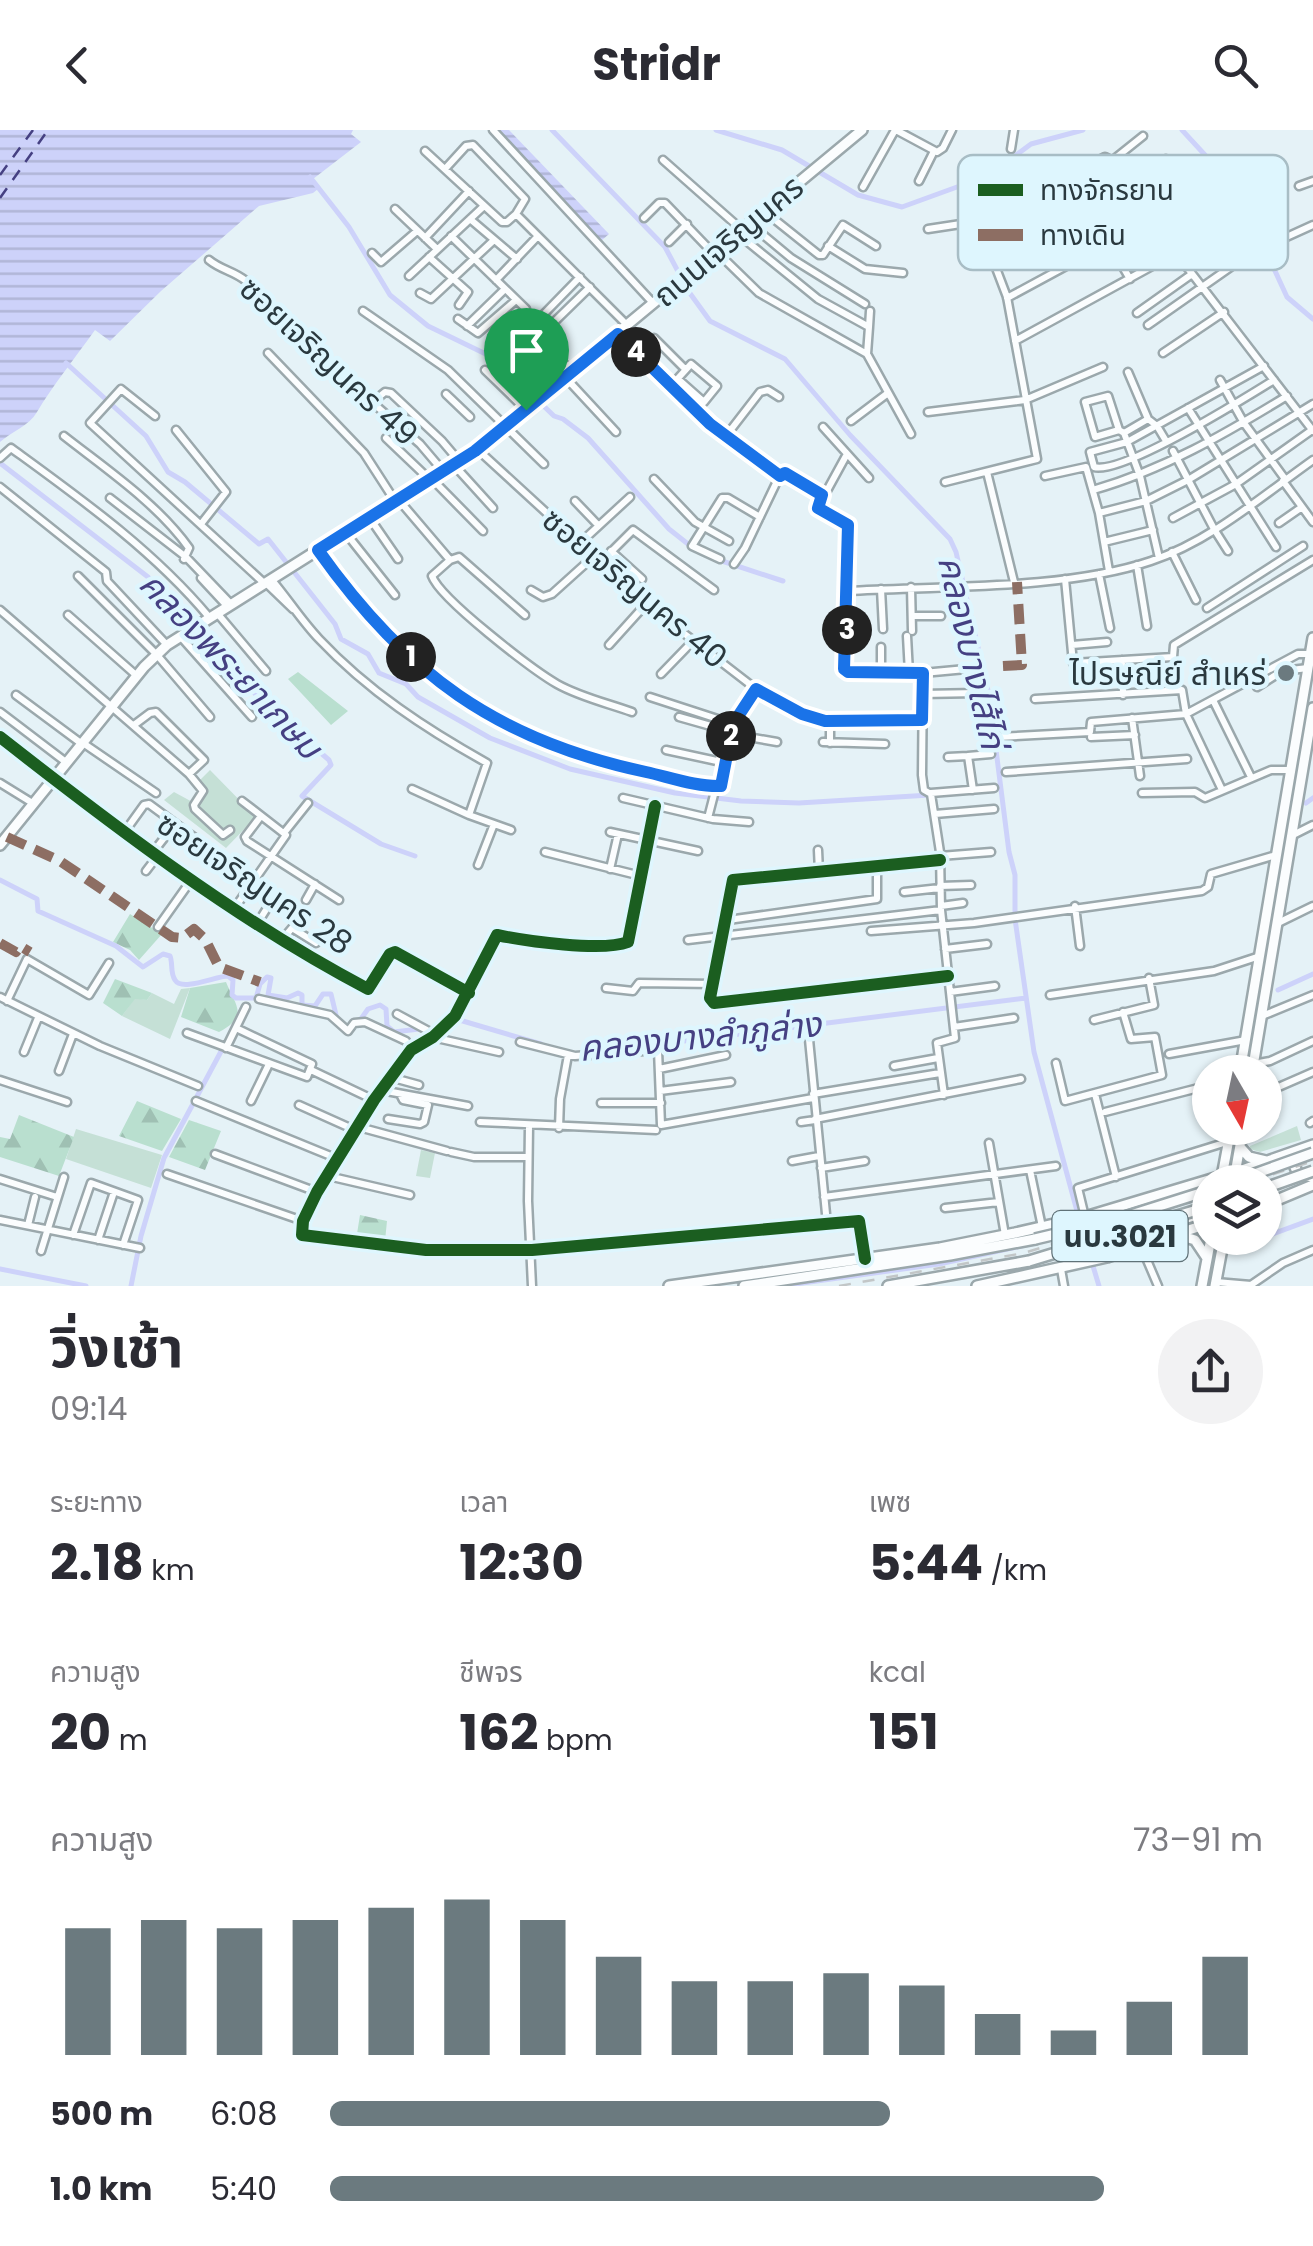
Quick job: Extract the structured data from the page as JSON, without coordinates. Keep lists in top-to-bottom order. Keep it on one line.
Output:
{"streets":{"main road":["ถนนเจริญนคร","นบ.3021"],"street":["ซอยเจริญนคร 49","ซอยเจริญนคร 40","ซอยเจริญนคร 28"]},"crossings":[["ถนนเจริญนคร","ซอยเจริญนคร 49"],["ถนนเจริญนคร","ซอยเจริญนคร 40"],["ถนนเจริญนคร","ซอยเจริญนคร 28"]],"water":["คลองบางไส้ไก่","คลองพระยาเกษม","คลองบางลำภูล่าง"],"places":["ไปรษณีย์ สำเหร่"],"legend":["ทางจักรยาน","ทางเดิน"],"north":"bottom","page":{"header":"Stridr","pins":["4","3","1","2"],"heading":["วิ่งเช้า","09:14"],"stats":[["ระยะทาง","2.18 km"],["เวลา","12:30"],["เพซ","5:44 /km"],["ความสูง","20 m"],["ชีพจร","162 bpm"],["kcal","151"]],"chart":["ความสูง","73–91 m"],"list":[{"name":"500 m","note":"6:08"},{"name":"1.0 km","note":"5:40"}]}}
